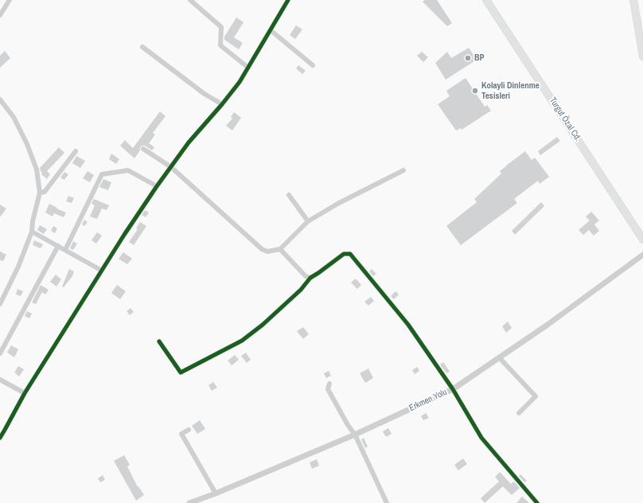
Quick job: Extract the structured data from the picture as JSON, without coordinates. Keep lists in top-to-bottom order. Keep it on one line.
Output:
{"streets":{"main road":["Turgut Özal Cd."],"street":["Erkmen Yolu"]},"places":["BP","Kolayli Dinlenme Tesisleri"]}
